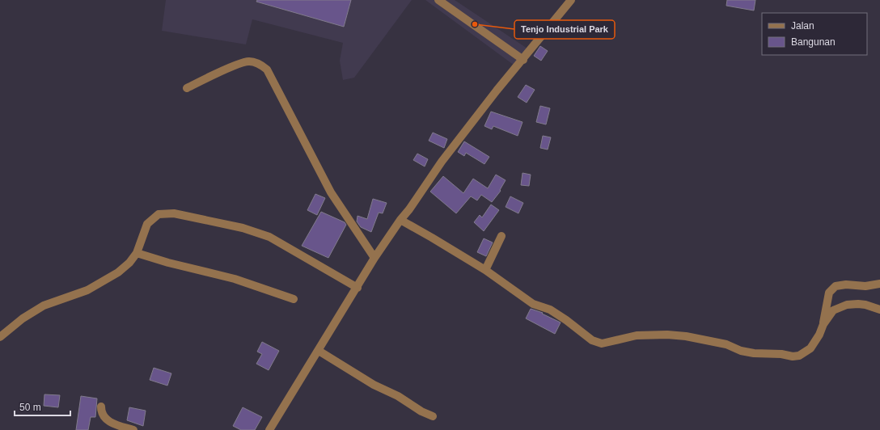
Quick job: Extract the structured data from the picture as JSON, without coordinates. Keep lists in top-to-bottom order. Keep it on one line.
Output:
{"places":["Tenjo Industrial Park"],"legend":["Jalan","Bangunan"],"scale_bar":"50 m"}
